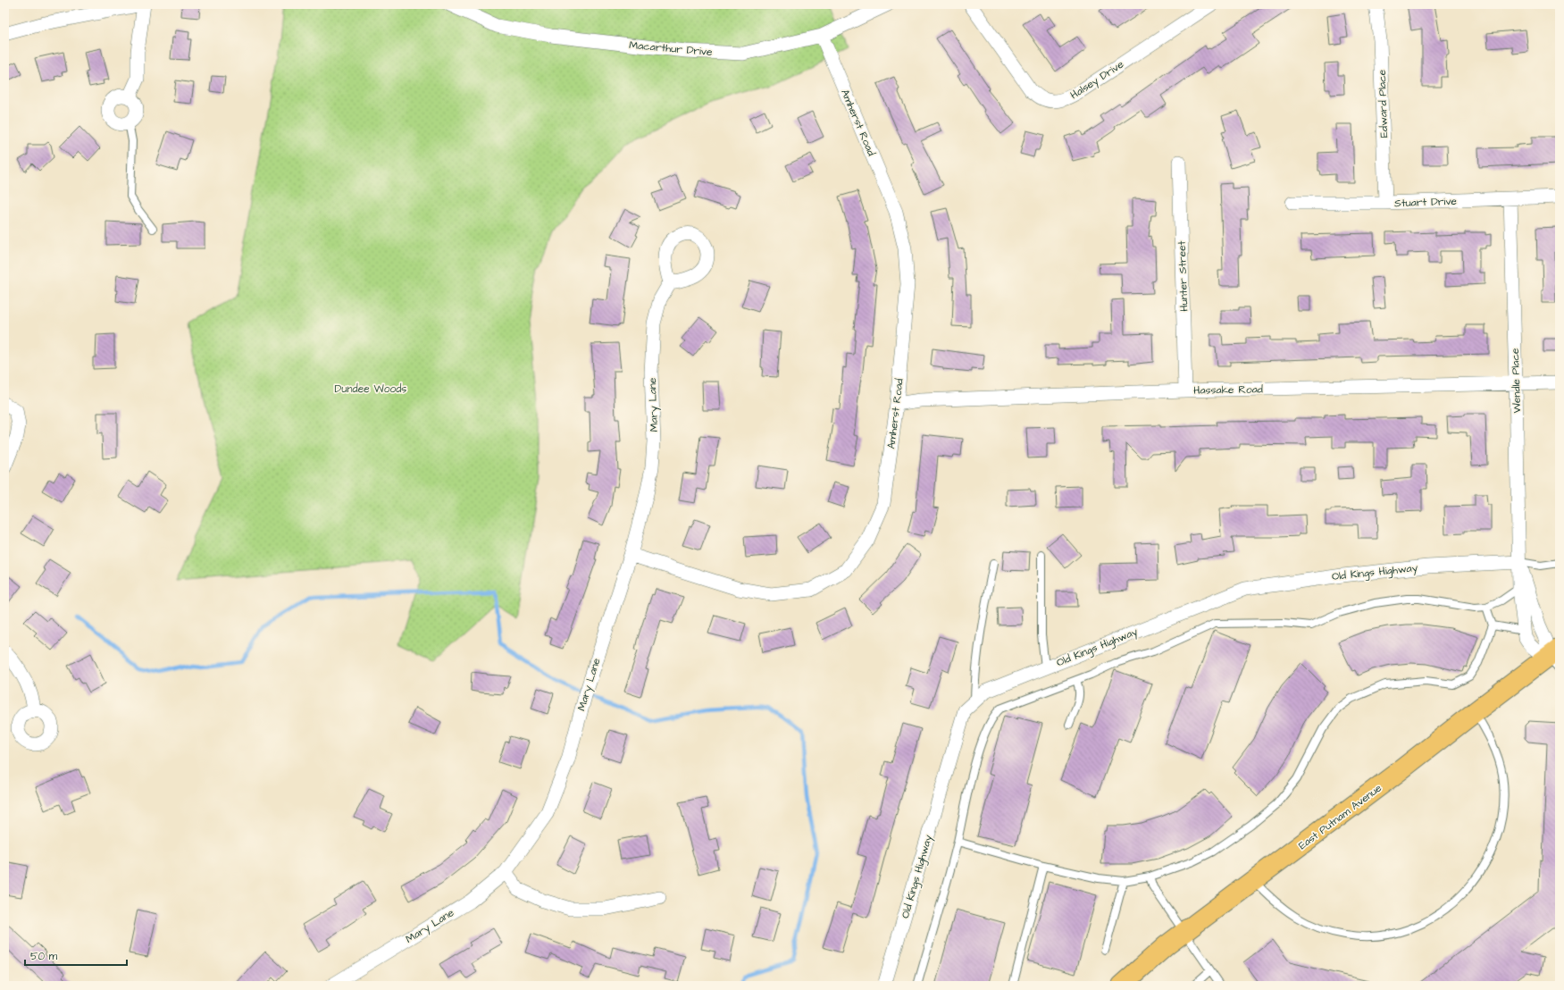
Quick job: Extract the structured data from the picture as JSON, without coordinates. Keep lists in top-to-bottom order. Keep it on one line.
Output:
{"streets":{"main road":["East Putnam Avenue"],"street":["Macarthur Drive","Halsey Drive","Edward Place","Amherst Road","Stuart Drive","Hunter Street","Wendle Place","Hassake Road","Mary Lane","Old Kings Highway"]},"crossings":[["Macarthur Drive","Amherst Road"],["Edward Place","Stuart Drive"],["Amherst Road","Hassake Road"],["Amherst Road","Mary Lane"],["Stuart Drive","Wendle Place"],["Hunter Street","Hassake Road"],["Wendle Place","Hassake Road"],["Wendle Place","Old Kings Highway"],["Wendle Place","East Putnam Avenue"]],"parks":["Dundee Woods"],"scale_bar":"50 m"}
